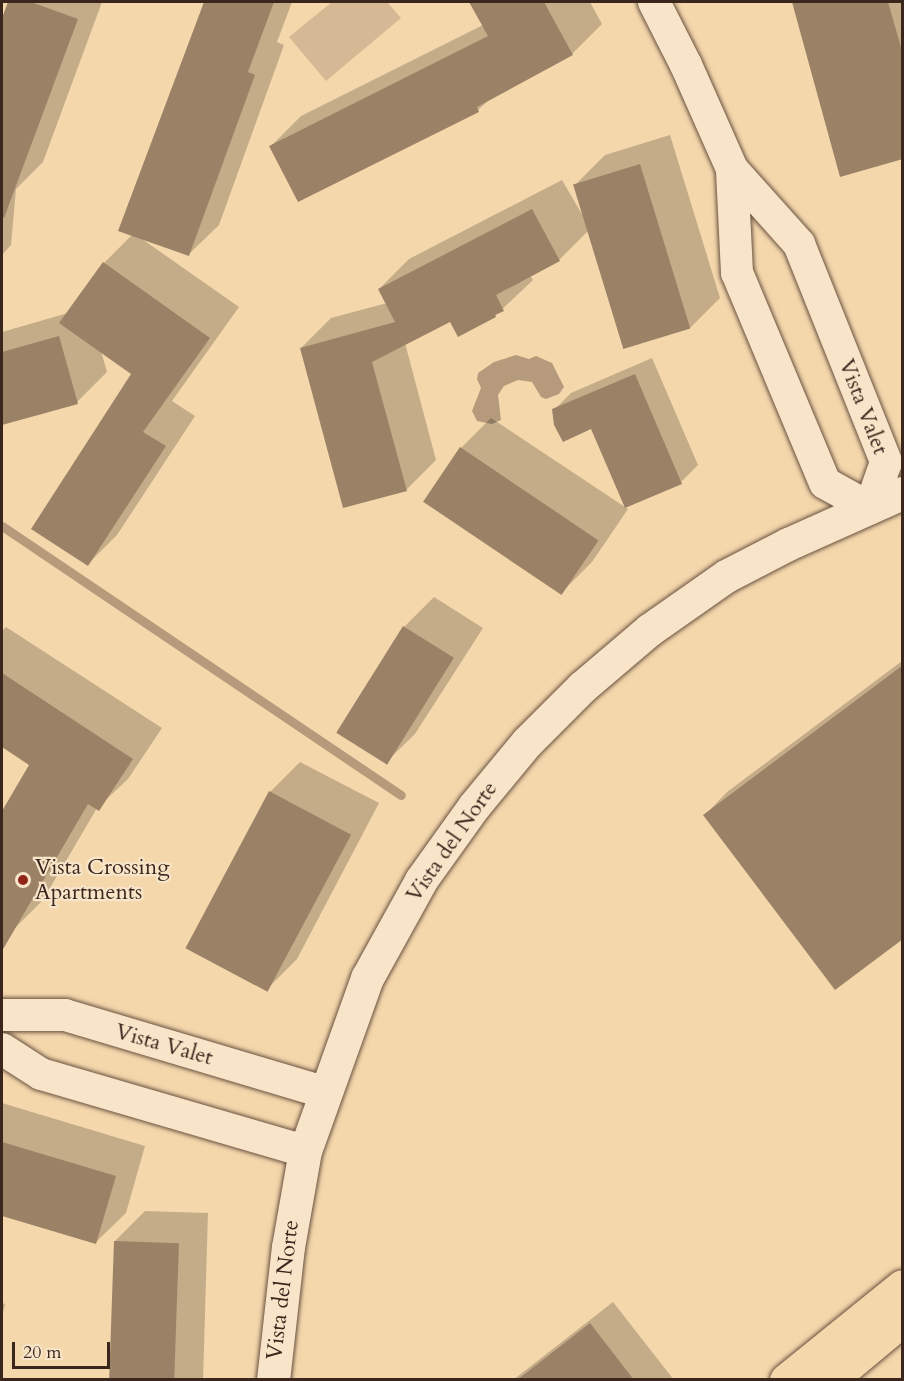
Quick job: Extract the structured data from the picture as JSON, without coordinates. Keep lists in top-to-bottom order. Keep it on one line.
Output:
{"streets":{"street":["Vista Valet","Vista del Norte"]},"crossings":[["Vista Valet","Vista del Norte"]],"places":["Vista Crossing Apartments"],"scale_bar":"20 m"}
